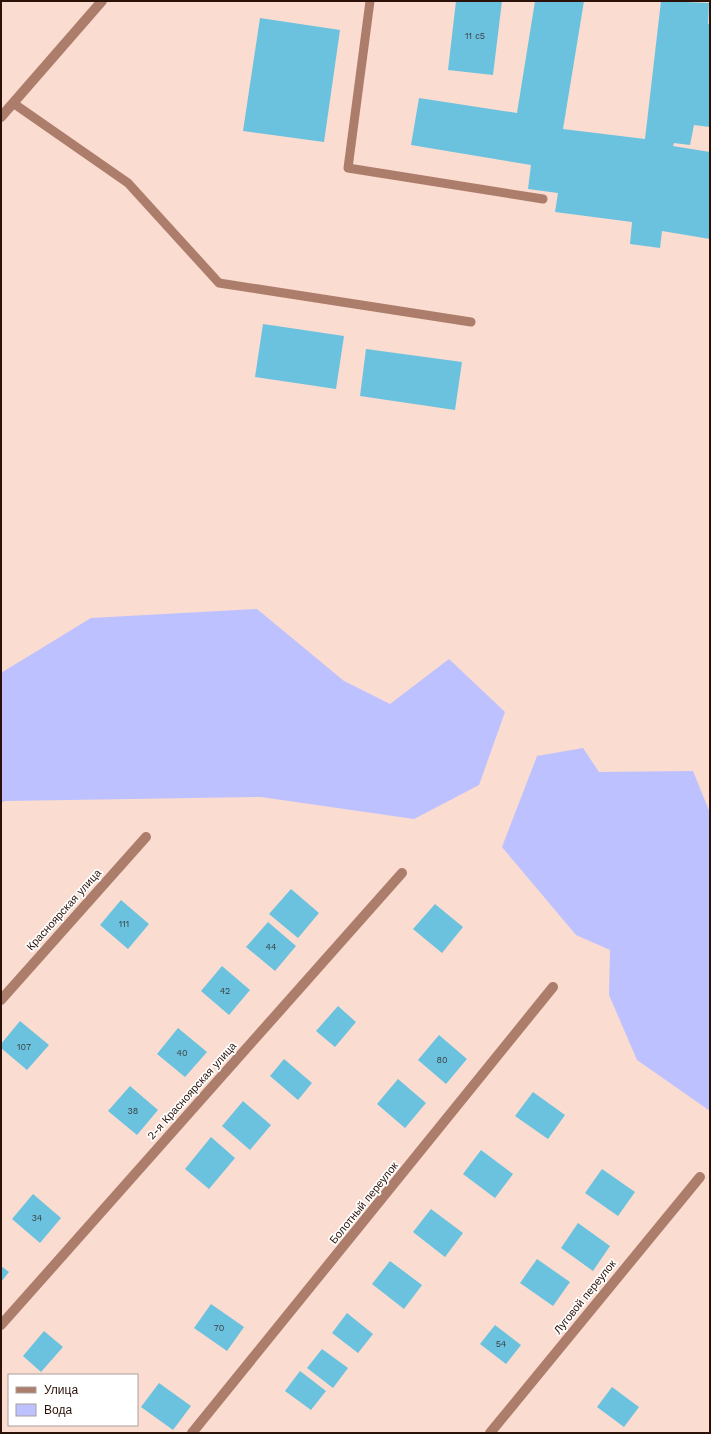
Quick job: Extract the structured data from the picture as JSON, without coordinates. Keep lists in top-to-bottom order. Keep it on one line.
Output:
{"streets":{"street":["Красноярская улица","2-я Красноярская улица","Болотный переулок","Луговой переулок"]},"house_numbers":["11 с5","111","44","42","107","40","80","38","34","70","54"],"legend":["Улица","Вода"]}
